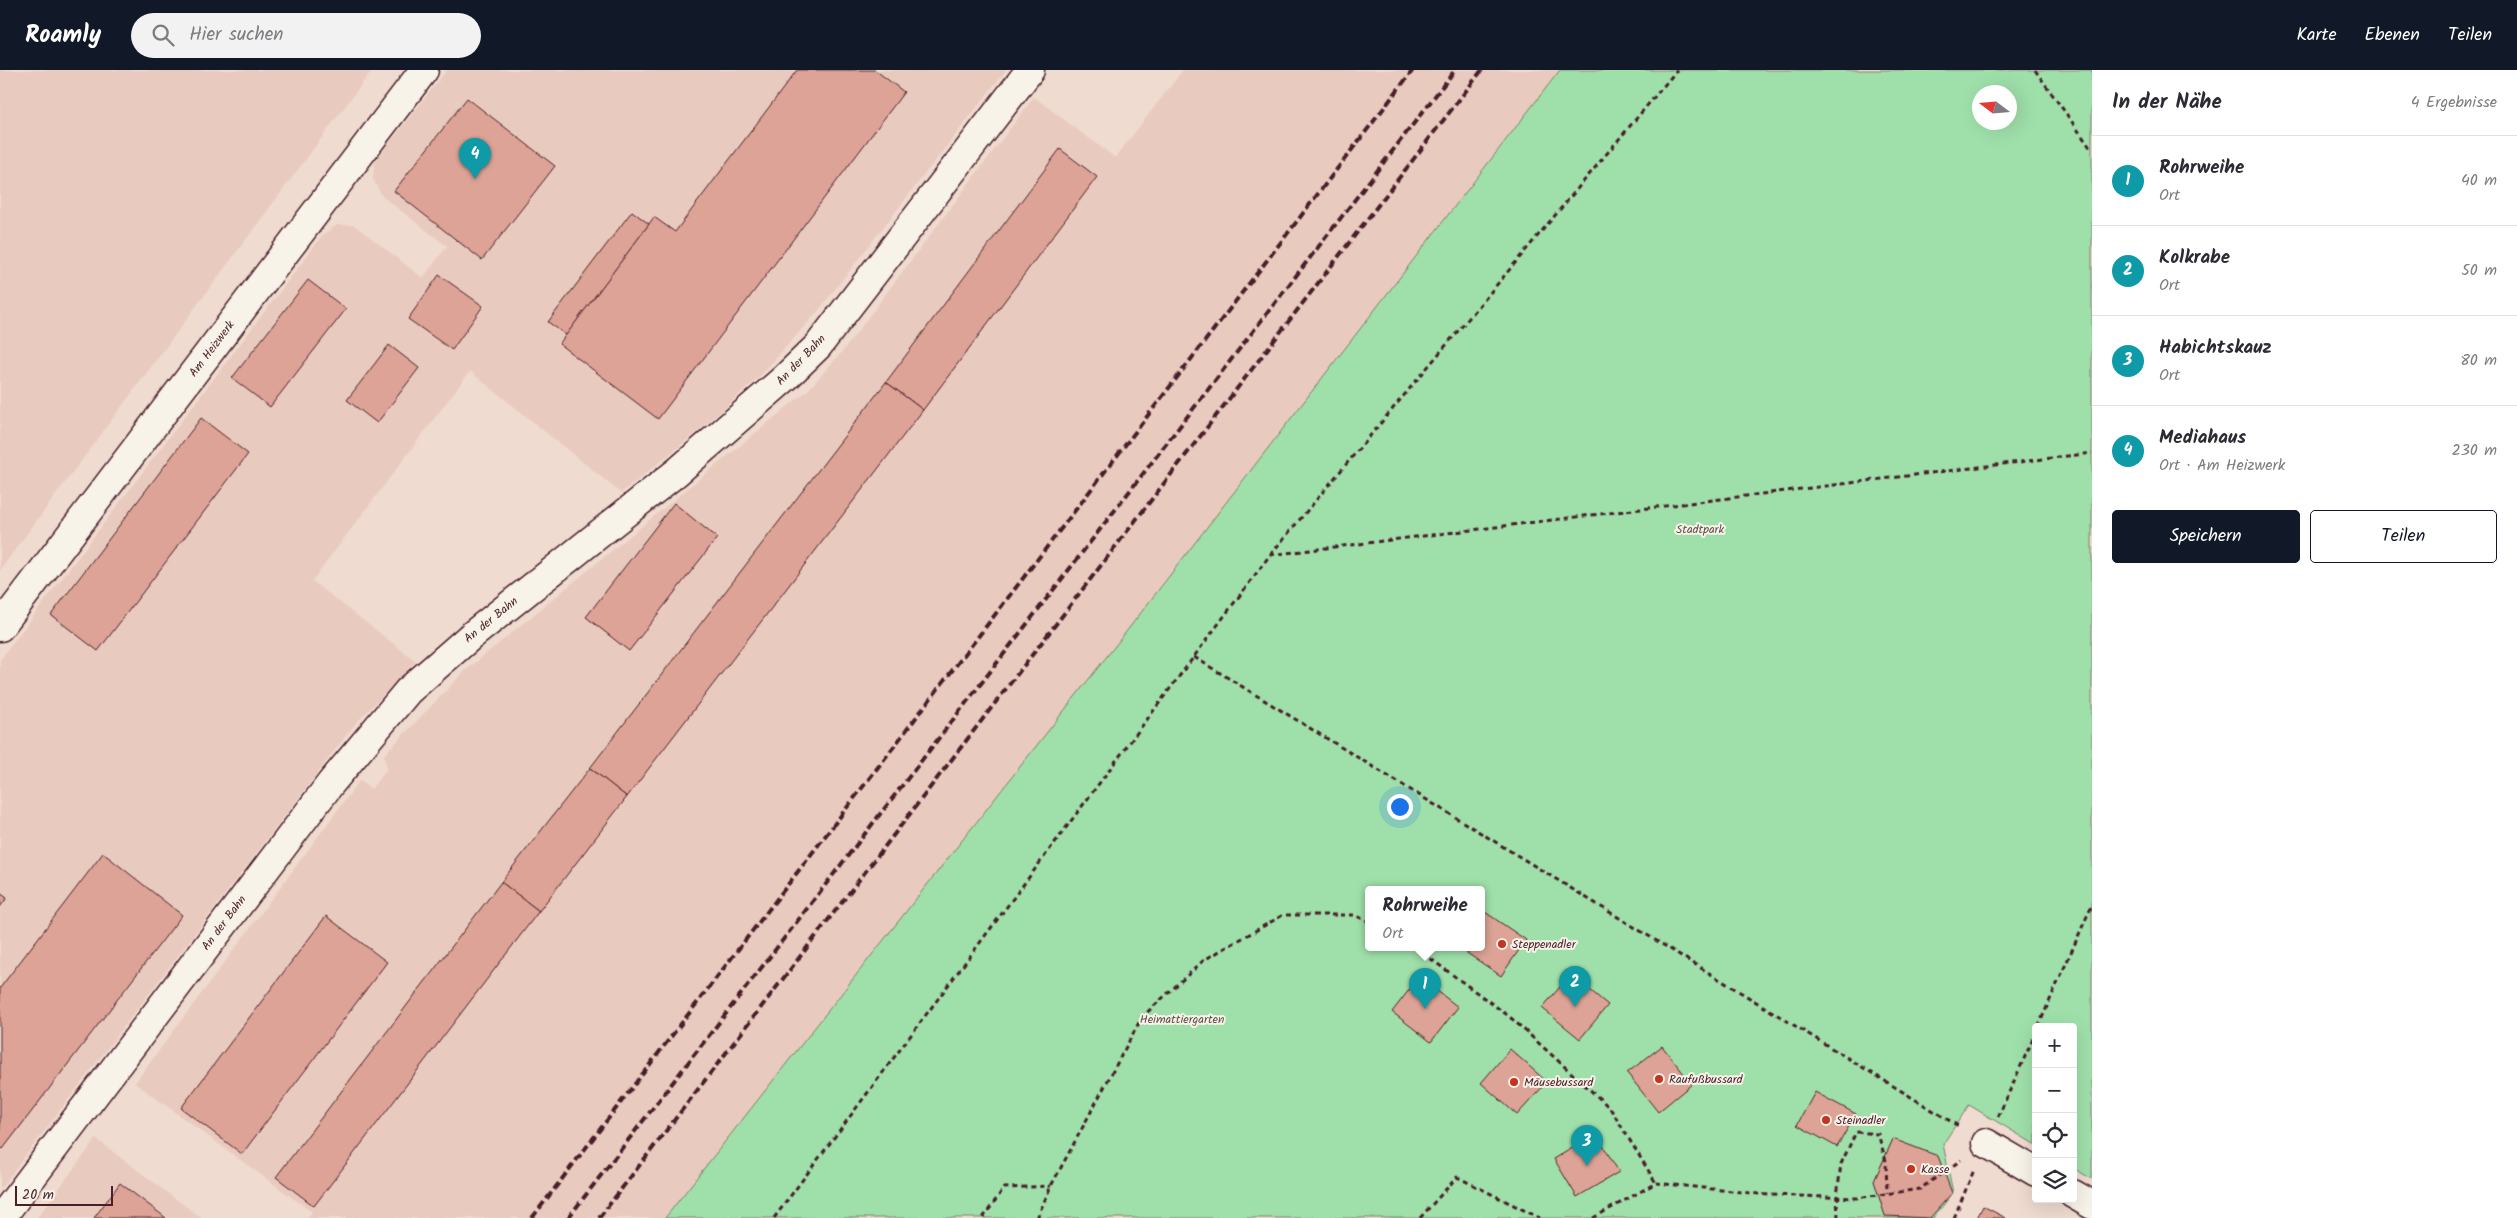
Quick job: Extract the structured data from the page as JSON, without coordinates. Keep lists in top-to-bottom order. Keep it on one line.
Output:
{"streets":{"street":["Am Heizwerk","An der Bahn"]},"parks":["Stadtpark","Heimattiergarten"],"places":["Steppenadler","Raufußbussard","Mäusebussard","Steinadler","Kasse"],"scale_bar":"20 m","north":"left","page":{"header":"Roamly","search":"Hier suchen","nav":["Karte","Ebenen","Teilen"],"heading":["In der Nähe","4 Ergebnisse"],"list":[{"mark":"1","name":"Rohrweihe","note":"Ort","value":"40 m"},{"mark":"2","name":"Kolkrabe","note":"Ort","value":"50 m"},{"mark":"3","name":"Habichtskauz","note":"Ort","value":"80 m"},{"mark":"4","name":"Mediahaus","note":"Ort · Am Heizwerk","value":"230 m"}],"pins":["4","2","1","3"],"buttons":["Speichern","Teilen"],"popup":["Rohrweihe","Ort"],"map_buttons":["+","−"],"scale":"20 m"}}
